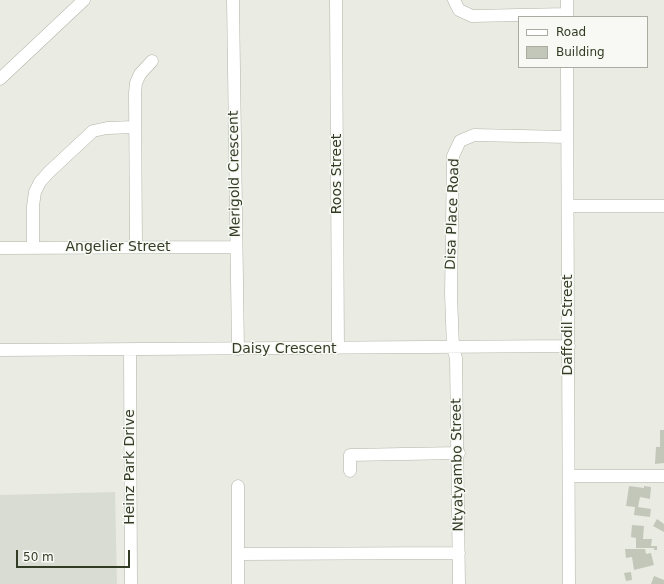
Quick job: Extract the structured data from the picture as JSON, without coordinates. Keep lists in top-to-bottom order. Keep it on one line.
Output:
{"streets":{"street":["Merigold Crescent","Roos Street","Disa Place Road","Angelier Street","Daffodil Street","Daisy Crescent","Ntyatyambo Street","Heinz Park Drive"]},"crossings":[["Merigold Crescent","Angelier Street"],["Merigold Crescent","Daisy Crescent"],["Roos Street","Daisy Crescent"],["Disa Place Road","Daffodil Street"],["Disa Place Road","Daisy Crescent"],["Disa Place Road","Ntyatyambo Street"],["Daffodil Street","Daisy Crescent"],["Daisy Crescent","Ntyatyambo Street"],["Daisy Crescent","Heinz Park Drive"]],"legend":["Road","Building"],"scale_bar":"50 m"}
